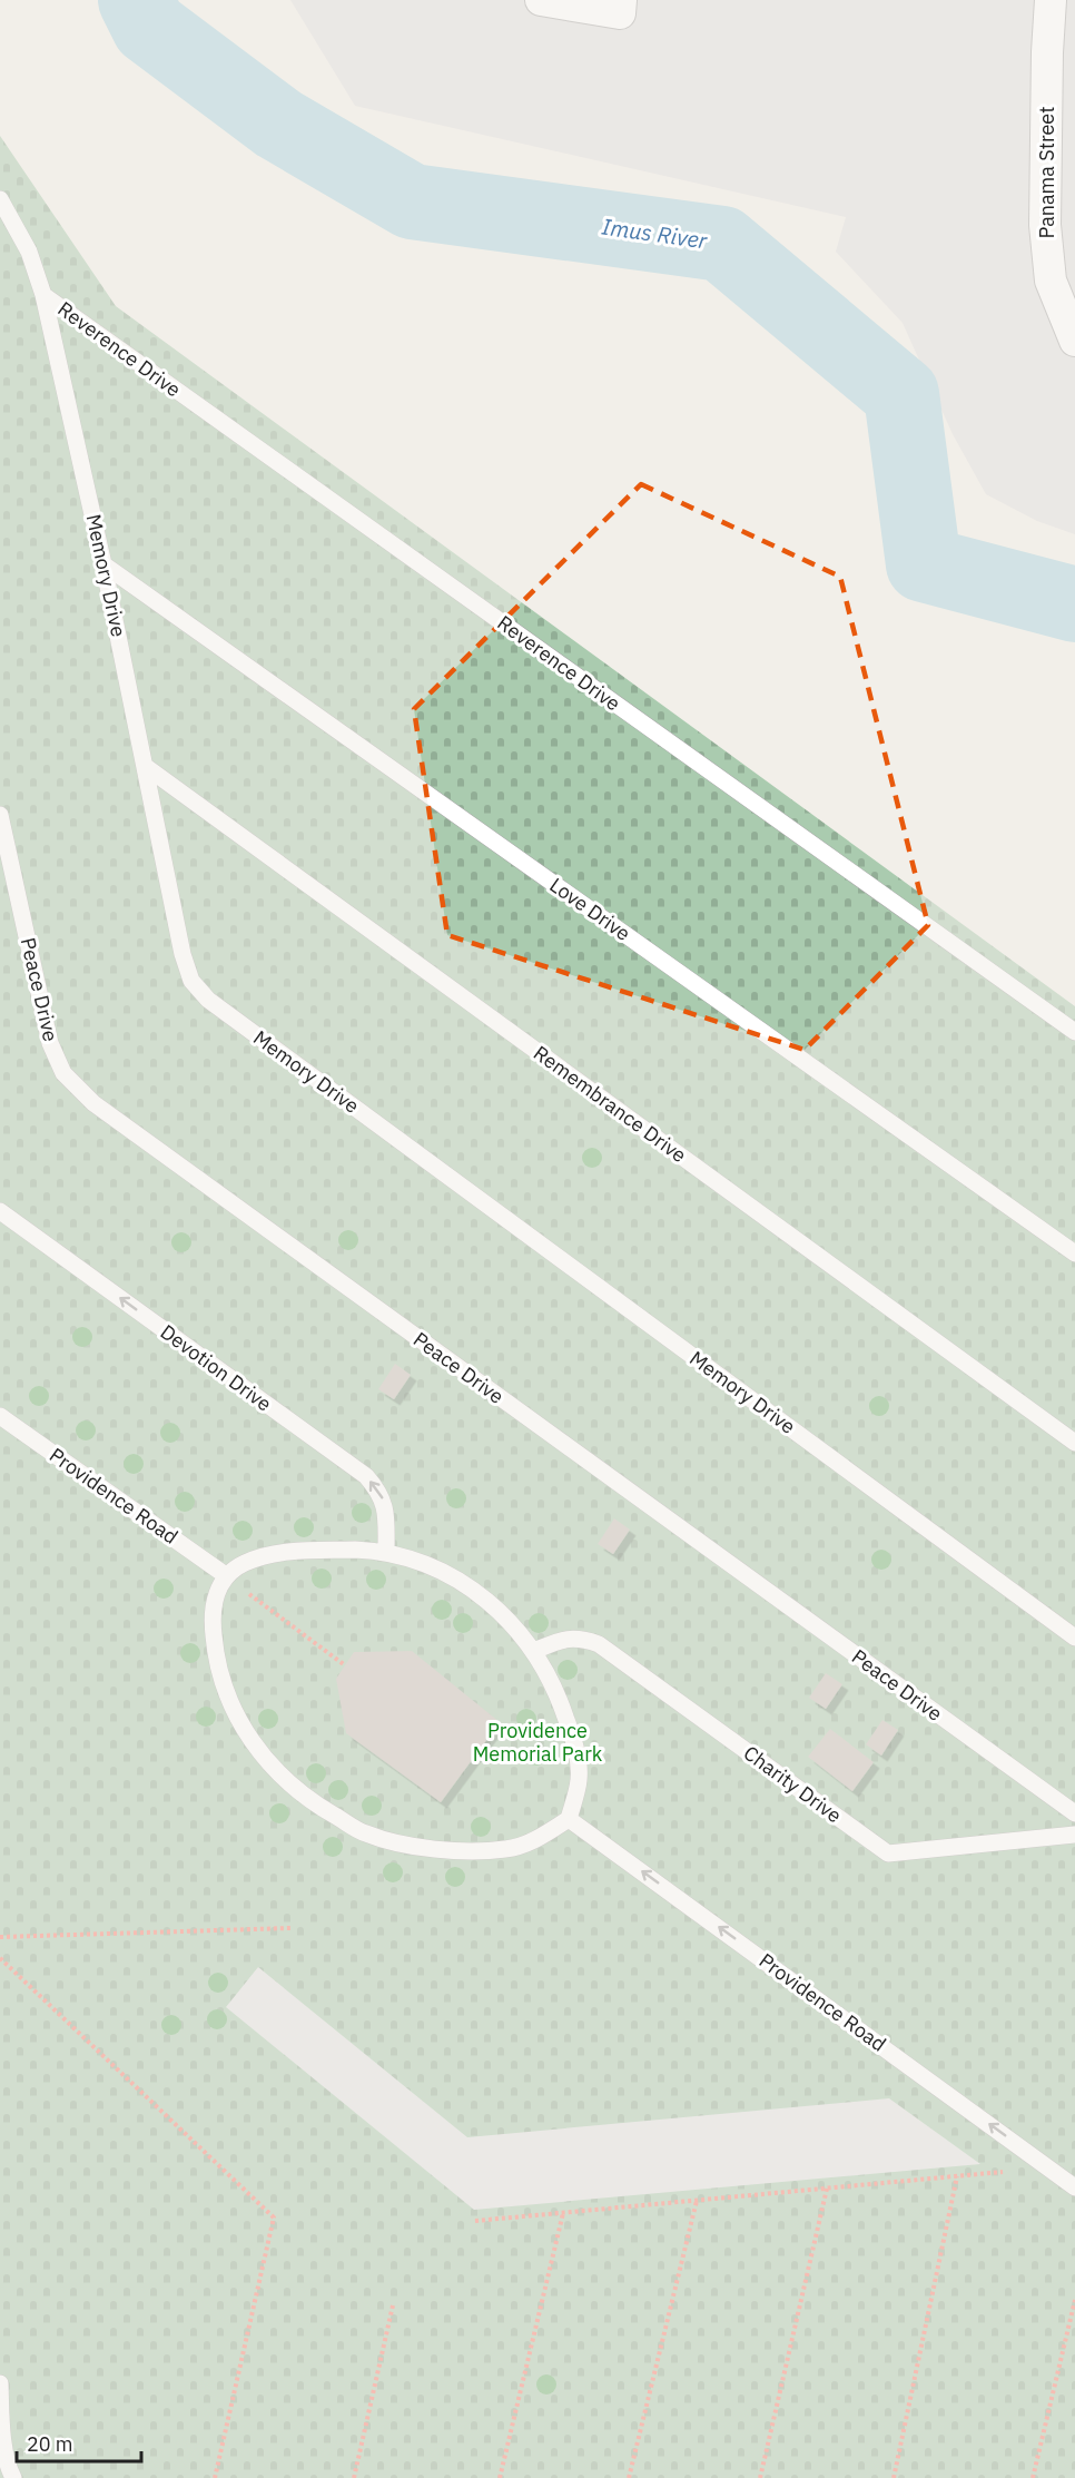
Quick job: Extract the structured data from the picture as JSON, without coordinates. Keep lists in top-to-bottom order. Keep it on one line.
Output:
{"streets":{"street":["Panama Street"],"lane":["Reverence Drive","Memory Drive","Love Drive","Peace Drive","Remembrance Drive","Devotion Drive","Providence Road","Charity Drive"]},"crossings":[["Reverence Drive","Memory Drive"],["Memory Drive","Love Drive"],["Memory Drive","Remembrance Drive"]],"one_way":["Devotion Drive","Providence Road"],"water":["Imus River"],"parks":["Providence Memorial Park"],"scale_bar":"20 m"}
